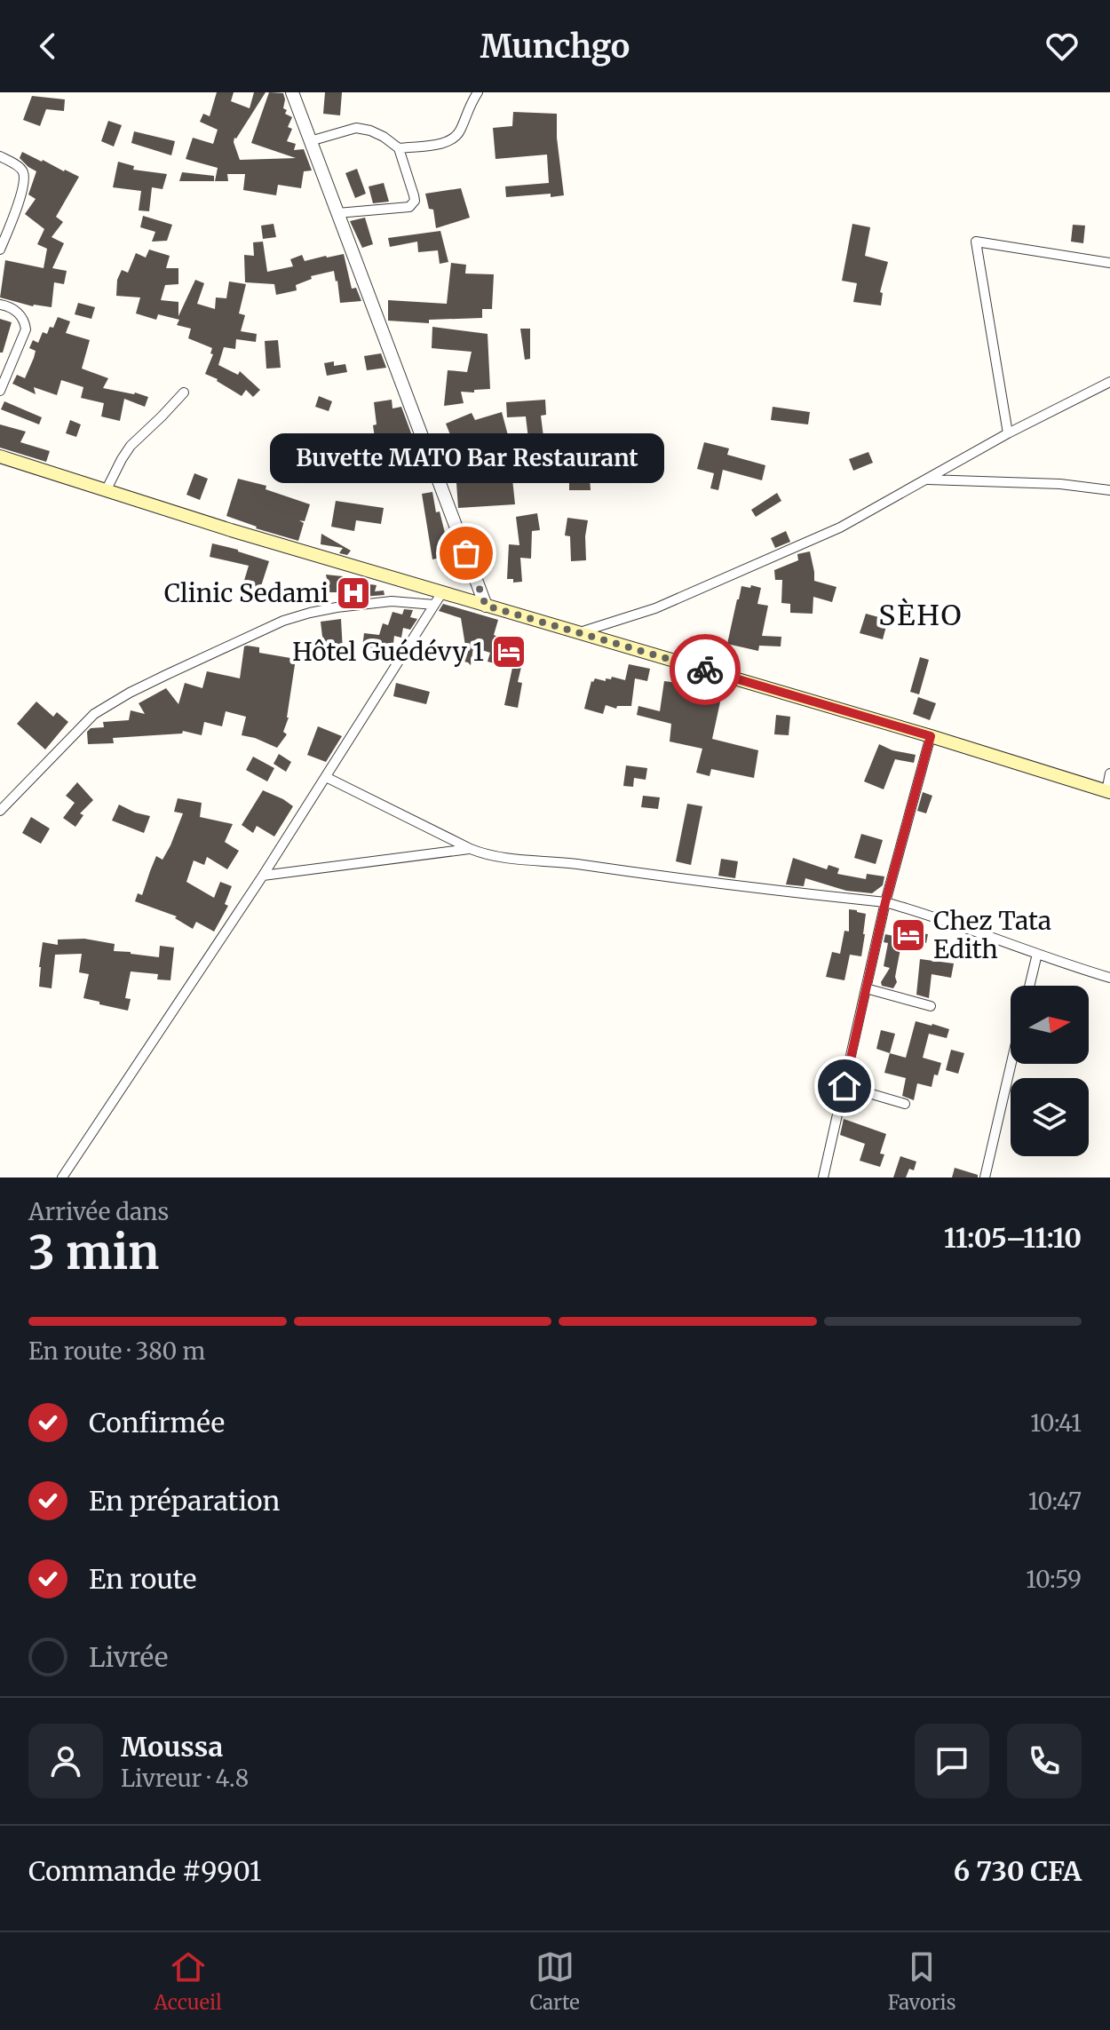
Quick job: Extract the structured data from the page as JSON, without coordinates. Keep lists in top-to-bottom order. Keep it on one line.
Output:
{"districts":["SÈHO"],"places":{"other":["Buvette MATO Bar Restaurant"],"hospital":["Clinic Sedami"],"hotel":["Hôtel Guédévy 1","Chez Tata Edith"]},"north":"right","page":{"header":"Munchgo","bubble":"Buvette MATO Bar Restaurant","heading":["3 min","Arrivée dans","11:05–11:10"],"panel":["Moussa","Livreur · 4.8","Commande #9901","6 730 CFA"],"bar":"En route · 380 m","list":[["Confirmée","10:41"],["En préparation","10:47"],["En route","10:59"],"Livrée"],"tabs":["Accueil","Carte","Favoris"]}}
